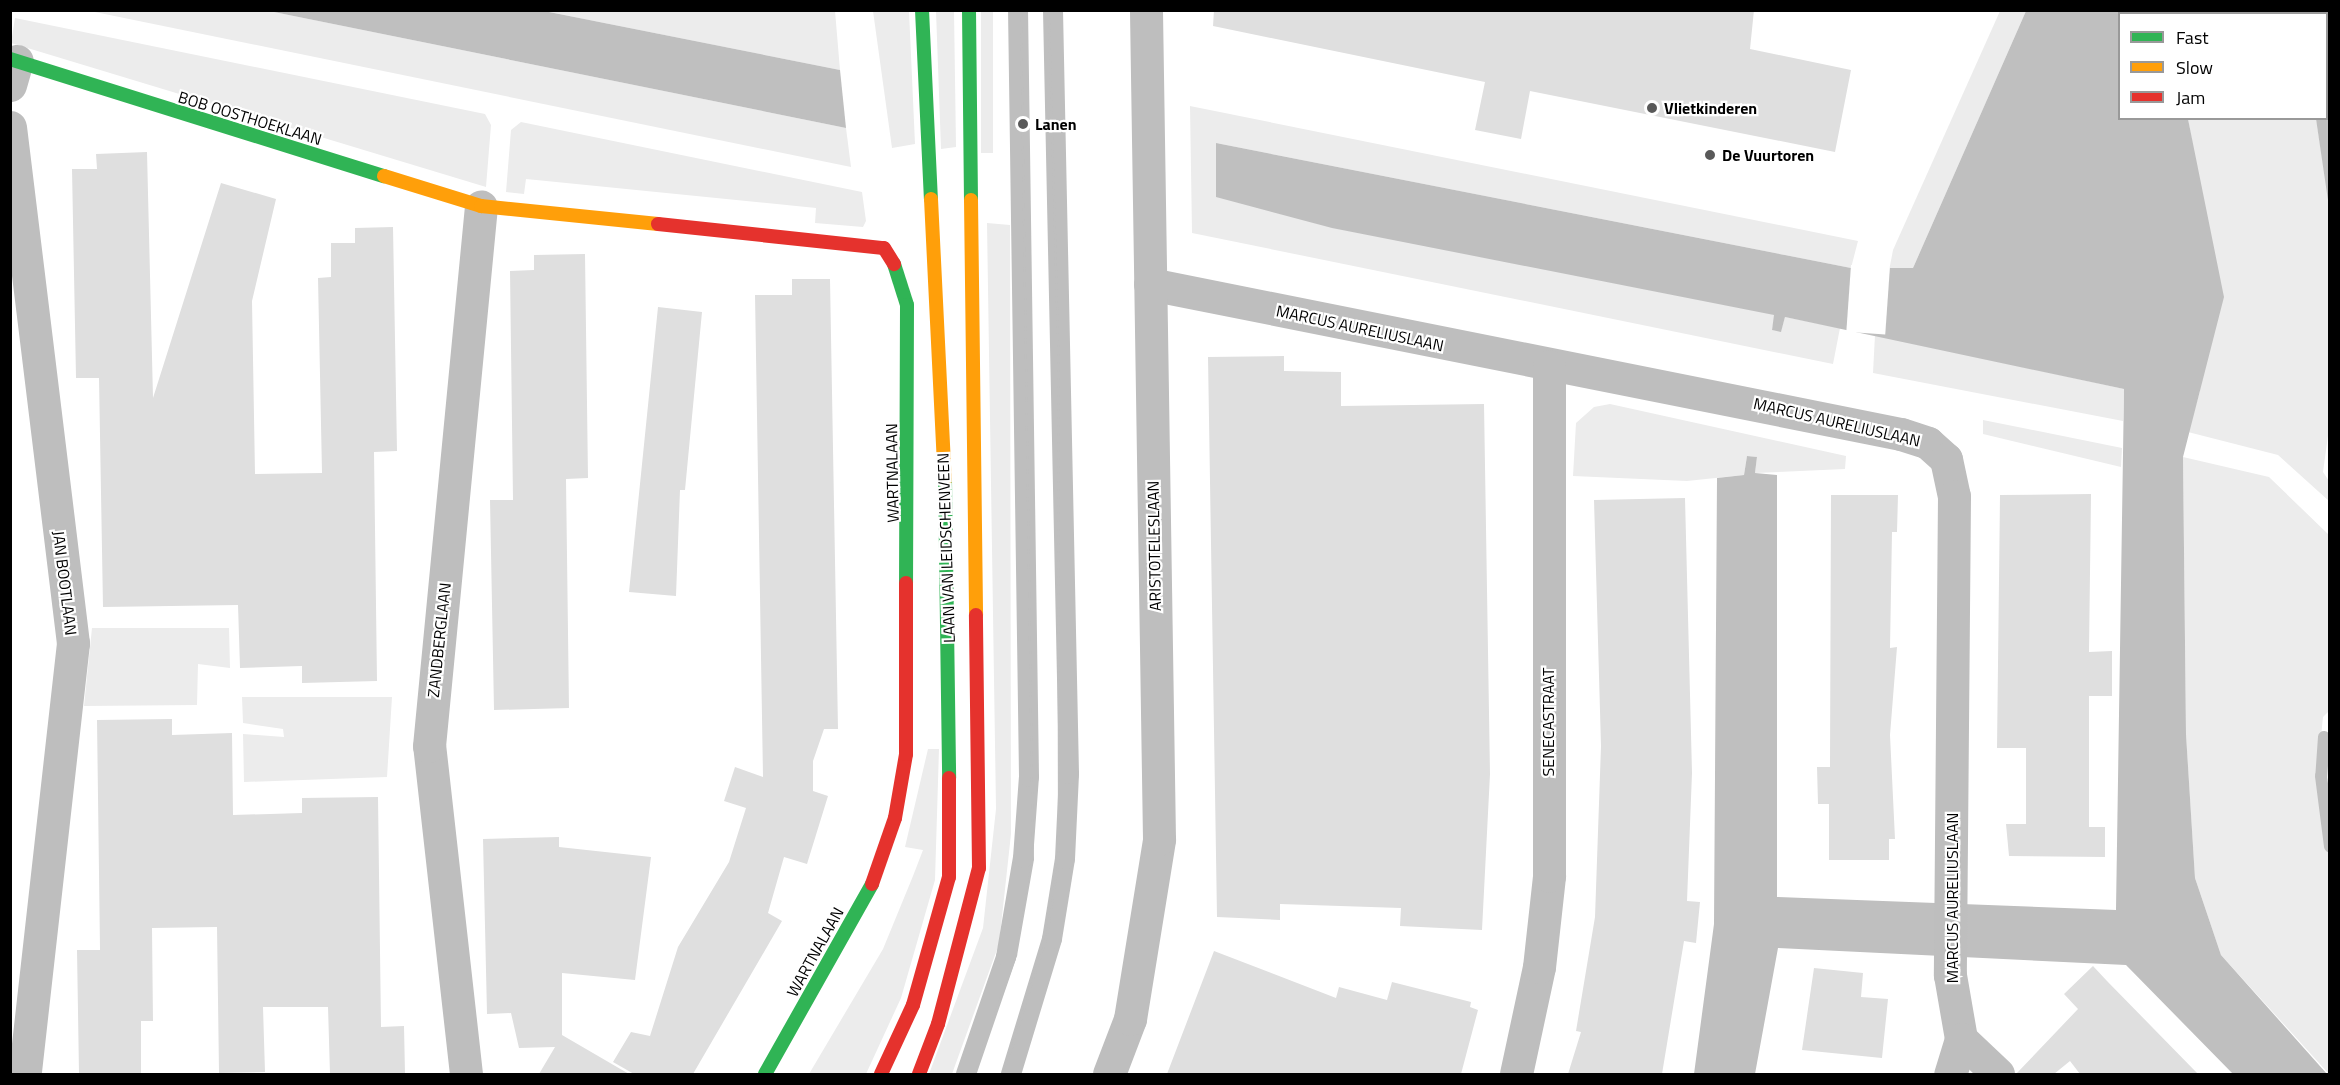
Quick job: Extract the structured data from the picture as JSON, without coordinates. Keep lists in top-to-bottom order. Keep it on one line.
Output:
{"streets":{"street":["BOB OOSTHOEKLAAN","MARCUS AURELIUSLAAN","WARTNALAAN","ARISTOTELESLAAN","LAAN VAN LEIDSCHENVEEN","JAN BOOTLAAN","ZANDBERGLAAN","SENECASTRAAT"]},"crossings":[["BOB OOSTHOEKLAAN","WARTNALAAN"],["BOB OOSTHOEKLAAN","ZANDBERGLAAN"],["MARCUS AURELIUSLAAN","ARISTOTELESLAAN"],["MARCUS AURELIUSLAAN","SENECASTRAAT"],["WARTNALAAN","ZANDBERGLAAN"]],"places":["Vlietkinderen","Lanen","De Vuurtoren"],"legend":["Fast","Slow","Jam"]}
